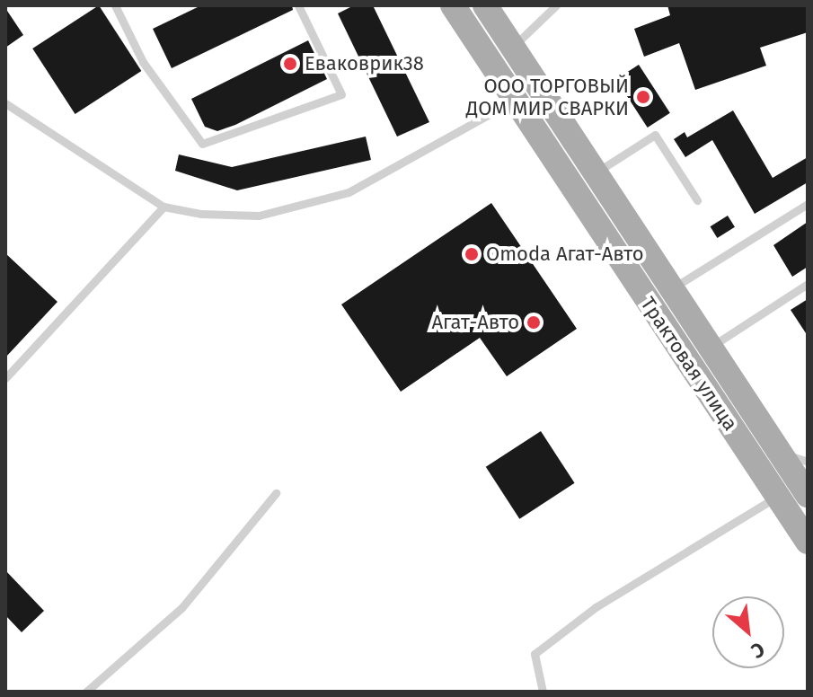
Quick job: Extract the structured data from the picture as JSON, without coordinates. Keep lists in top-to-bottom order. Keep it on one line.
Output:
{"streets":{"main road":["Трактовая улица"]},"places":["Еваковрик38","ООО ТОРГОВЫЙ ДОМ МИР СВАРКИ","Omoda Агат-Авто","Агат-Авто"],"north":"bottom right"}
